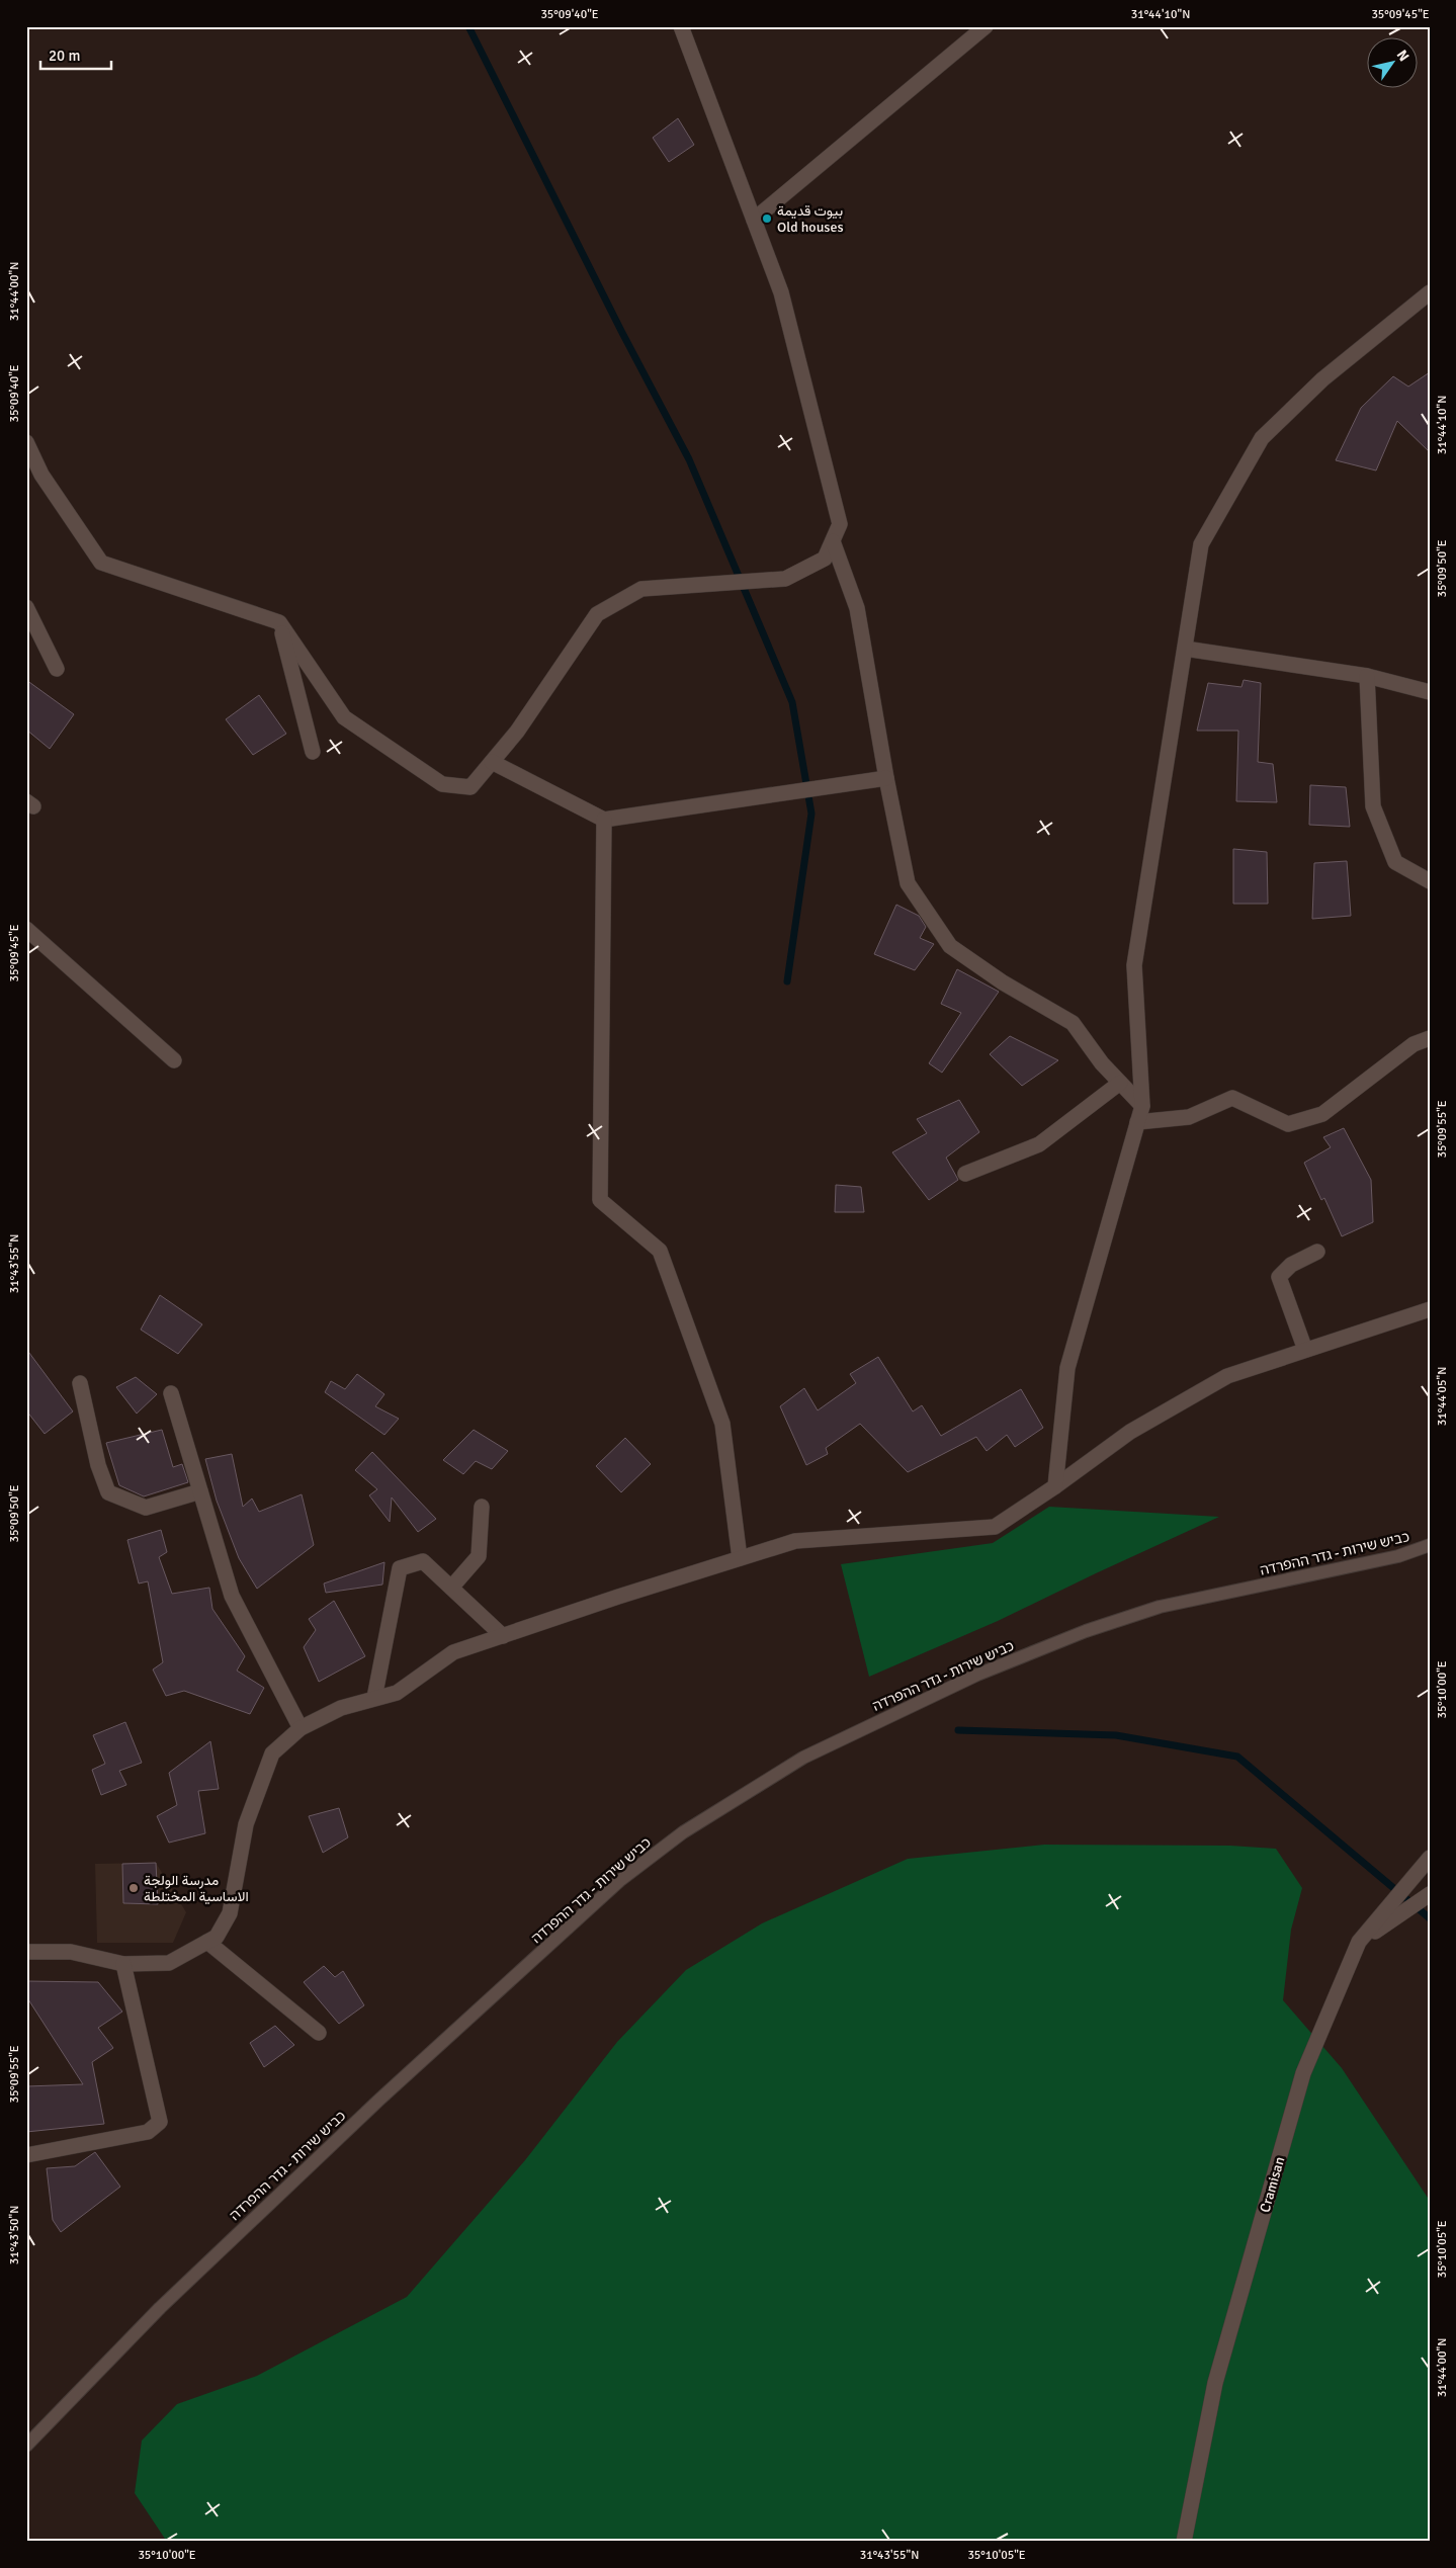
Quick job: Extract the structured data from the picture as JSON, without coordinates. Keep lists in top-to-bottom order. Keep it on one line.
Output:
{"streets":{"street":["Cramisan"],"lane":["כביש שירות - גדר ההפרדה"]},"places":["بيوت قديمة Old houses","مدرسة الولجة الاساسية المختلطة"],"scale_bar":"20 m","north":"top right","coordinates":["35°09'40\"E","31°44'10\"N","35°09'45\"E","31°44'00\"N","35°09'50\"E","35°09'55\"E","31°43'55\"N","31°44'05\"N","35°10'00\"E","31°43'50\"N","35°10'05\"E"]}
